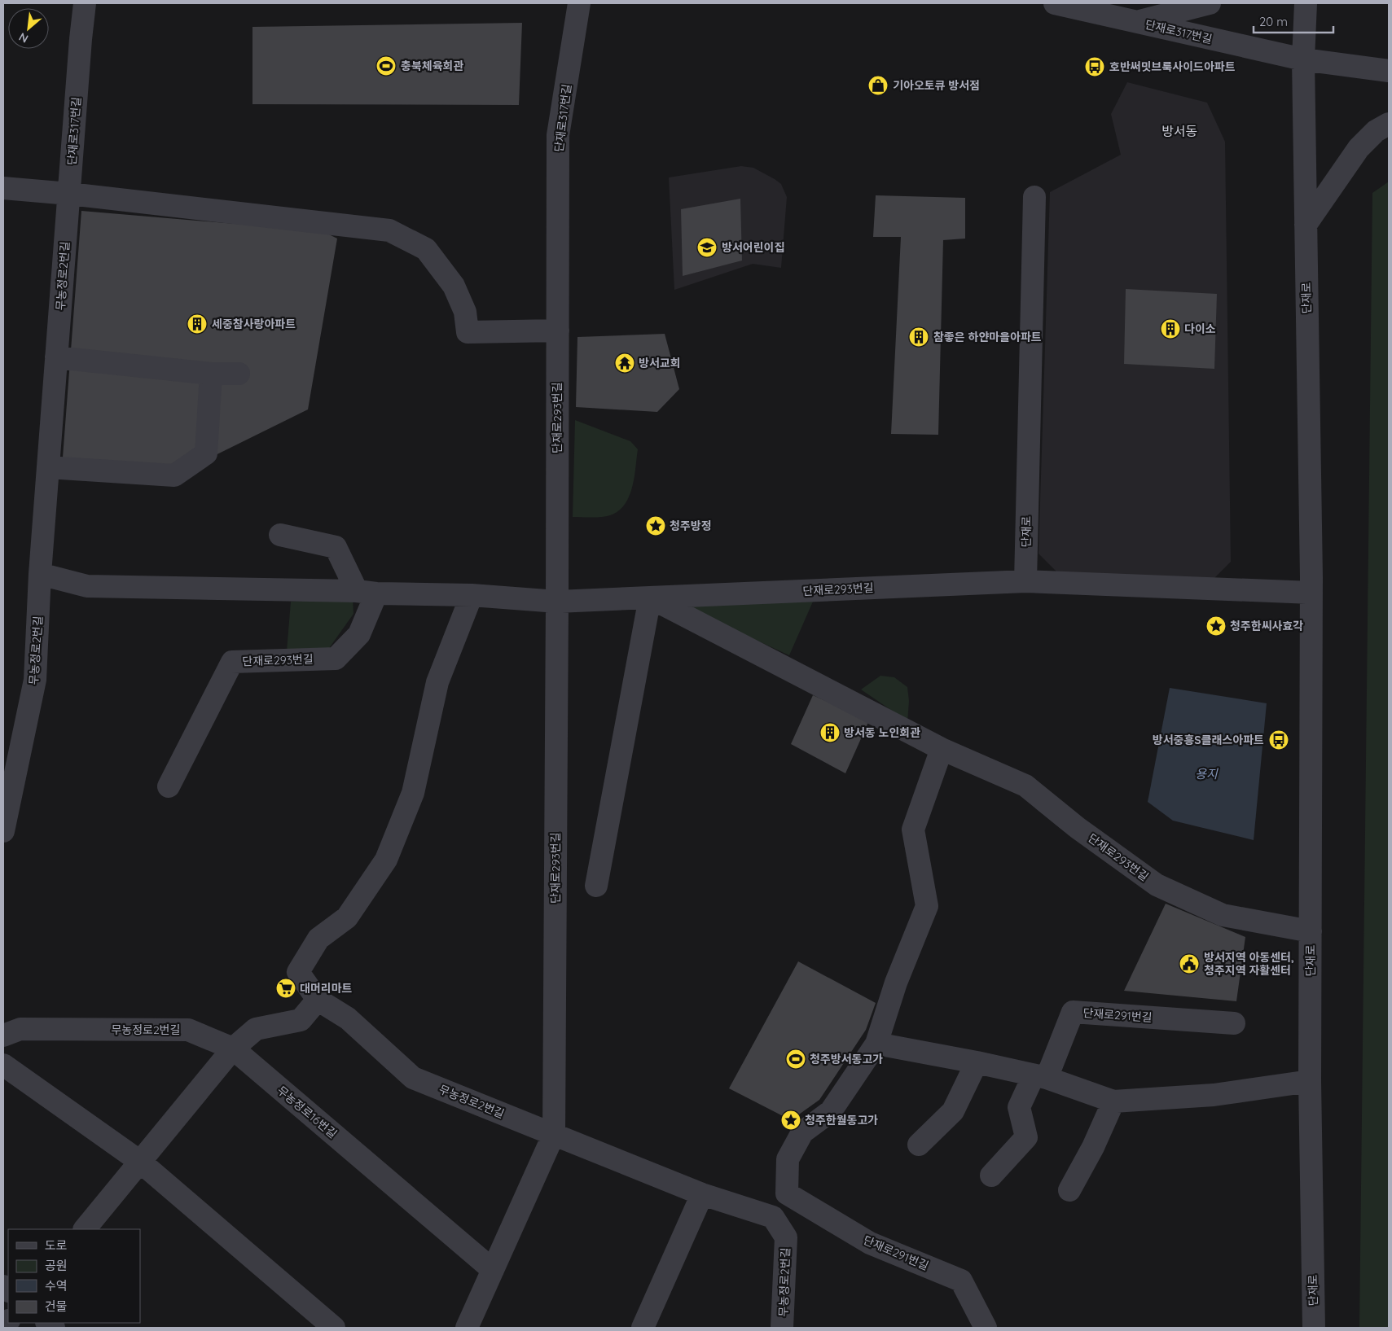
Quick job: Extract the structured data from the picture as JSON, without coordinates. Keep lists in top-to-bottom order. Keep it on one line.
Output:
{"streets":{"street":["단재로317번길","무농정로2번길","단재로","단재로293번길","단재로291번길","무농정로16번길"]},"crossings":[["단재로317번길","무농정로2번길"],["단재로317번길","단재로"],["단재로317번길","단재로293번길"],["무농정로2번길","단재로293번길"],["무농정로2번길","무농정로16번길"],["단재로","단재로293번길"]],"districts":["방서동"],"water":["용지"],"places":{"sports":["충북체육회관","청주방서동고가"],"bus stop":["호반써밋브룩사이드아파트","방서중흥S클래스아파트"],"shop":["기아오토큐 방서점"],"school or university":["방서어린이집"],"building":["세중참사랑아파트","다이소","참좋은 하얀마을아파트","방서동 노인회관"],"temple":["방서교회"],"place":["청주방정","청주한씨사효각","청주한월동고가"],"public building":["방서지역 아동센터, 청주지역 자활센터"],"supermarket":["대머리마트"]},"legend":["도로","공원","수역","건물"],"scale_bar":"20 m","north":"bottom left"}
